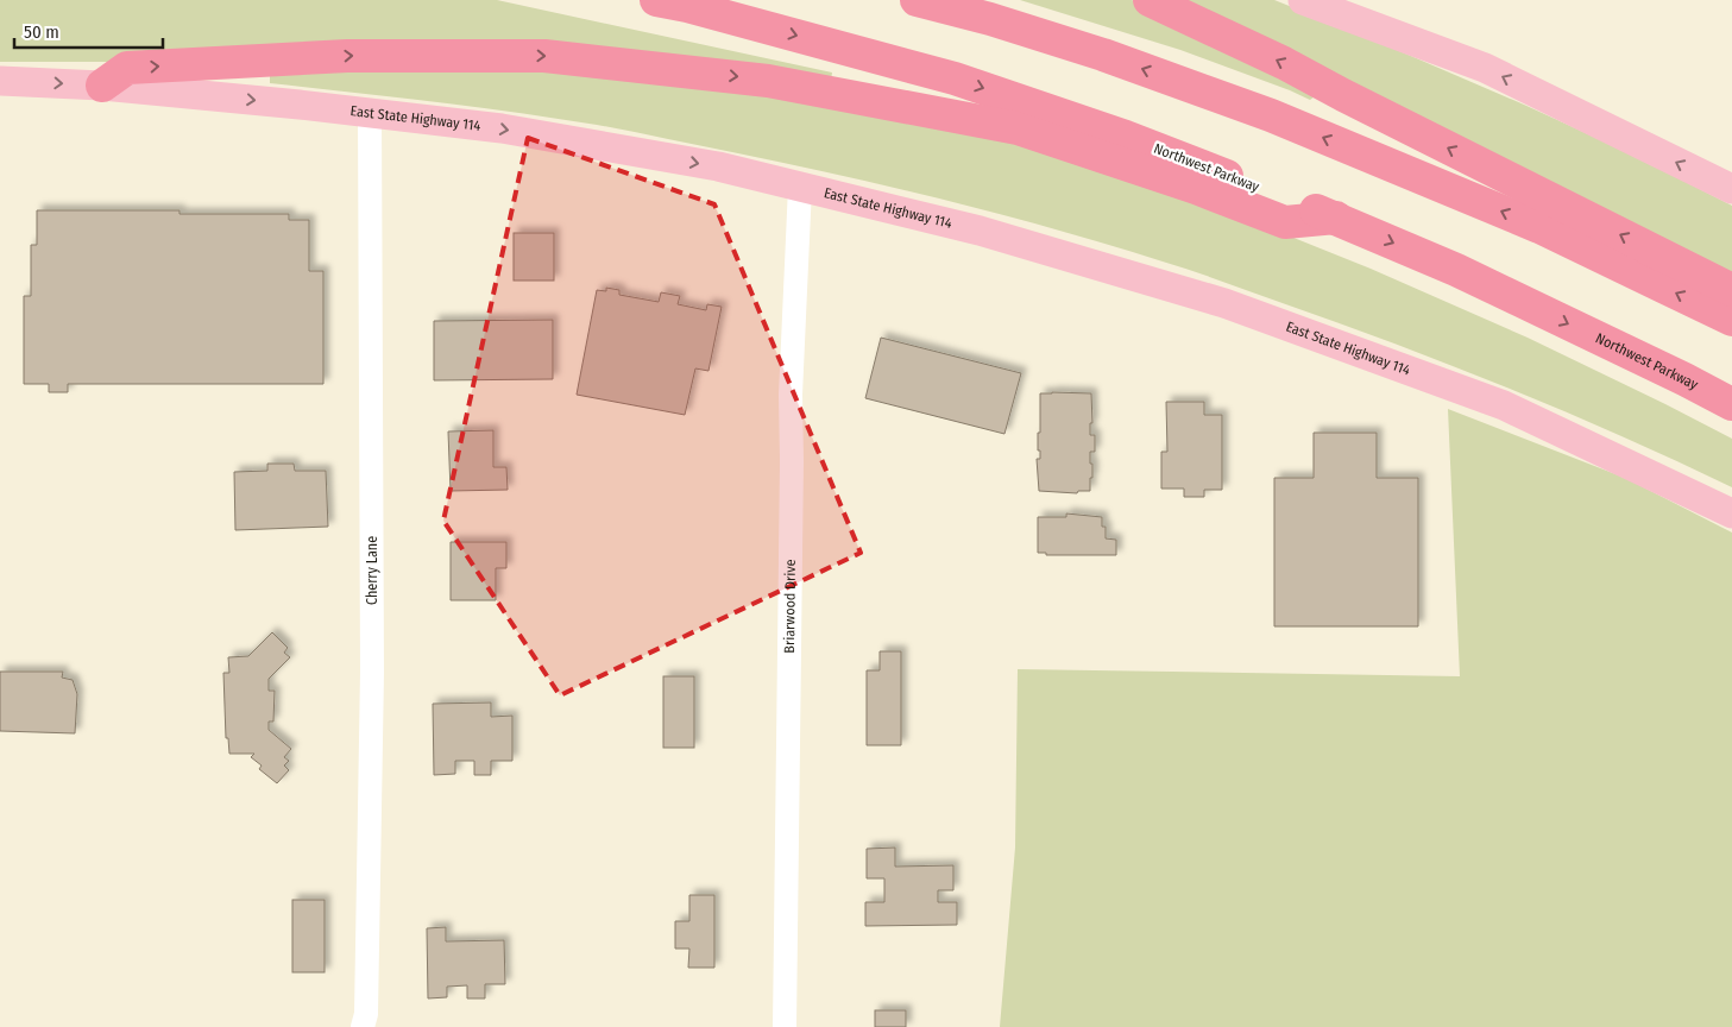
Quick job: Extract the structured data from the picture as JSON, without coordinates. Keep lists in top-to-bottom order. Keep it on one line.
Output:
{"streets":{"highway":["Northwest Parkway"],"main road":["East State Highway 114"],"street":["Cherry Lane","Briarwood Drive"]},"crossings":[["East State Highway 114","Cherry Lane"],["East State Highway 114","Briarwood Drive"]],"one_way":["East State Highway 114"],"scale_bar":"50 m"}
